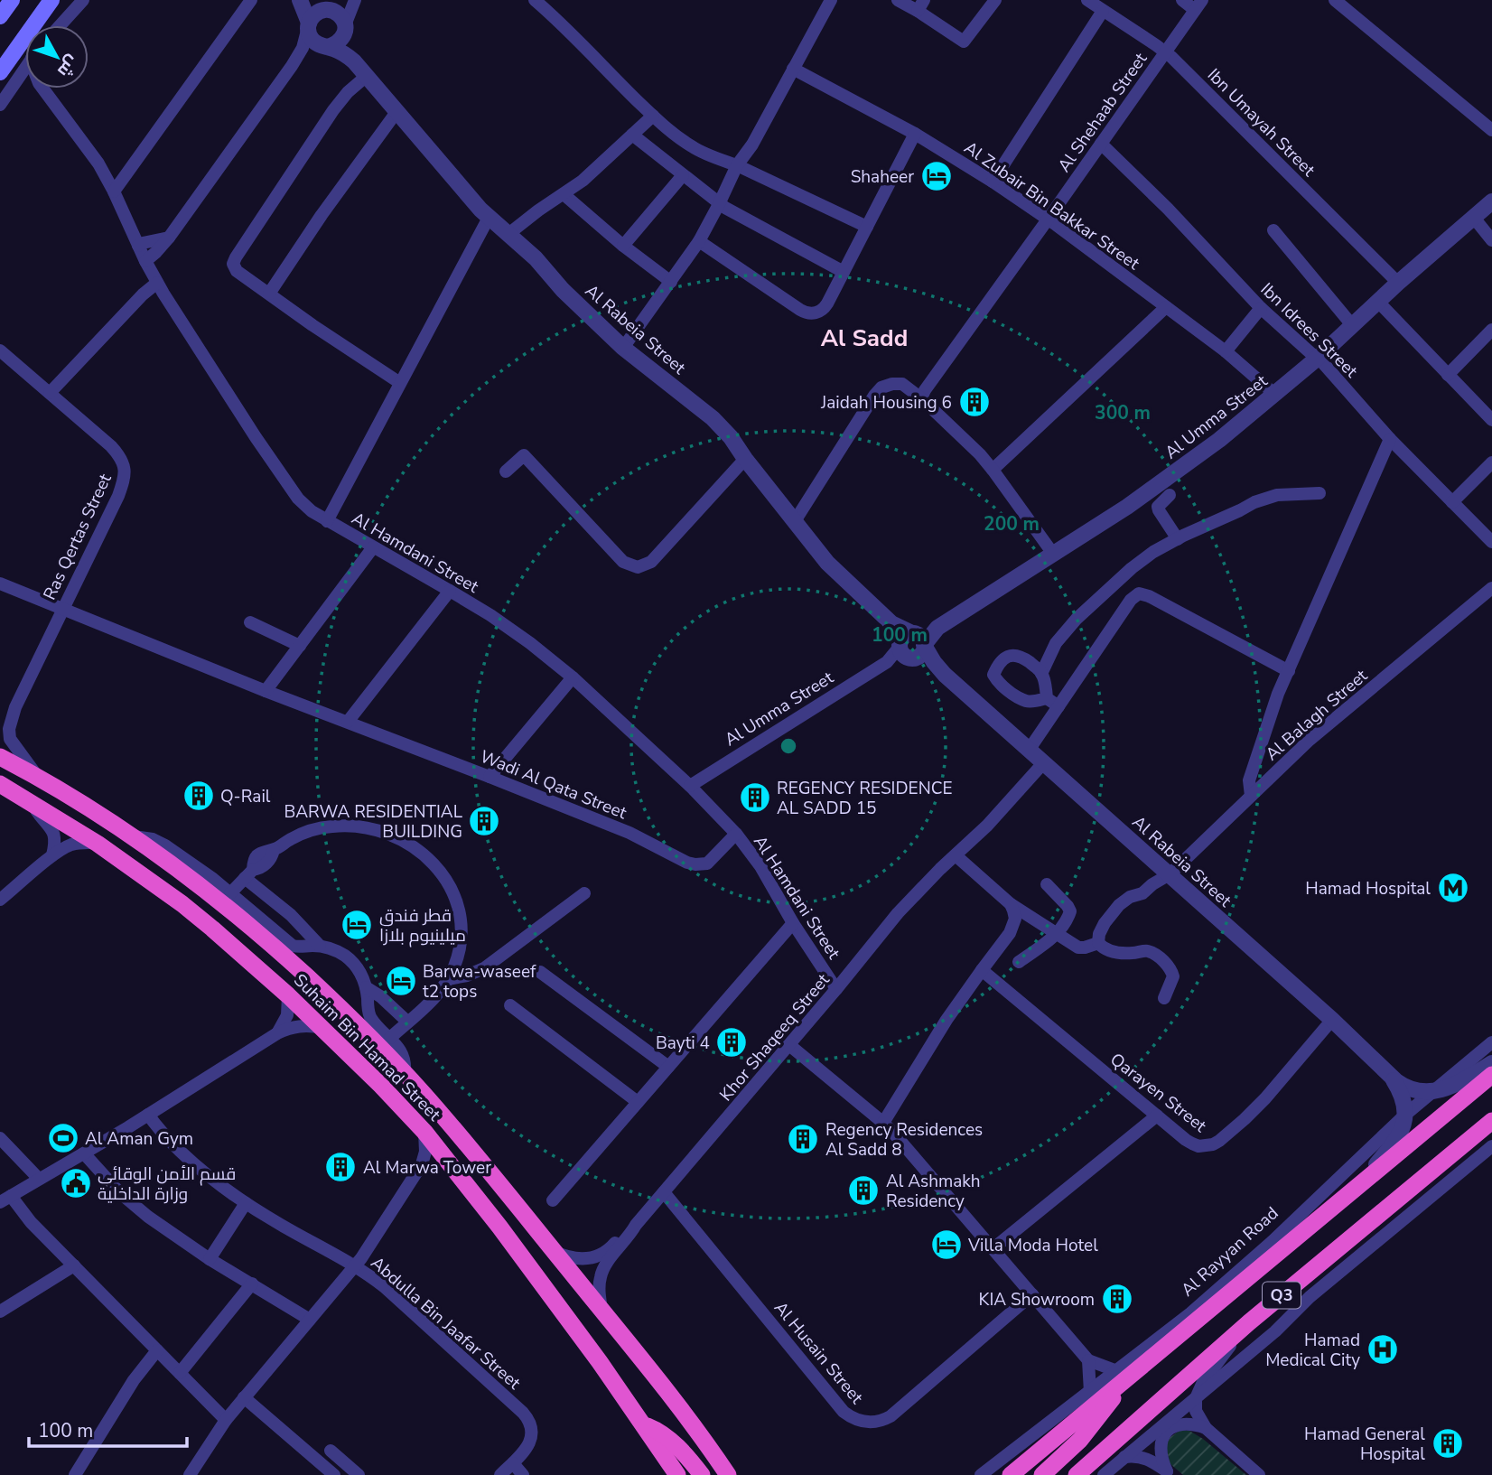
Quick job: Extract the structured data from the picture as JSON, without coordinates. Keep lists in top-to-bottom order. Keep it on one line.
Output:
{"streets":{"highway":["Suhaim Bin Hamad Street","Al Rayyan Road","Q3"],"street":["Al Shehaab Street","Ibn Umayah Street","Al Zubair Bin Bakkar Street","Al Rabeia Street","Ibn Idrees Street","Al Umma Street","Ras Qertas Street","Al Hamdani Street","Al Balagh Street","Wadi Al Qata Street","Khor Shaqeeq Street","Qarayen Street","Abdulla Bin Jaafar Street","Al Husain Street"]},"crossings":[["Al Shehaab Street","Ibn Umayah Street"],["Al Shehaab Street","Al Zubair Bin Bakkar Street"],["Al Shehaab Street","Ibn Idrees Street"],["Ibn Umayah Street","Al Umma Street"],["Al Zubair Bin Bakkar Street","Al Umma Street"],["Al Rabeia Street","Al Umma Street"],["Al Rabeia Street","Al Balagh Street"],["Al Rabeia Street","Khor Shaqeeq Street"],["Al Rabeia Street","Qarayen Street"],["Al Rabeia Street","Al Rayyan Road"],["Ibn Idrees Street","Al Umma Street"],["Al Umma Street","Al Hamdani Street"],["Ras Qertas Street","Wadi Al Qata Street"],["Ras Qertas Street","Suhaim Bin Hamad Street"],["Al Hamdani Street","Wadi Al Qata Street"],["Al Hamdani Street","Khor Shaqeeq Street"],["Khor Shaqeeq Street","Suhaim Bin Hamad Street"],["Khor Shaqeeq Street","Al Husain Street"]],"districts":["Al Sadd"],"places":{"hotel":["Shaheer","قطر فندق ميلينيوم بلازا","Barwa-waseef t2 tops","Villa Moda Hotel"],"building":["Jaidah Housing 6","Q-Rail","REGENCY RESIDENCE AL SADD 15","BARWA RESIDENTIAL BUILDING","Bayti 4","Regency Residences Al Sadd 8","Al Marwa Tower","Al Ashmakh Residency","KIA Showroom","Hamad General Hospital"],"metro station":["Hamad Hospital"],"sports":["Al Aman Gym"],"public building":["قسم الأمن الوقائي وزارة الداخلية"],"hospital":["Hamad Medical City"]},"scale_bar":"100 m","north":"bottom right","rings":["300 m","200 m","100 m"]}
